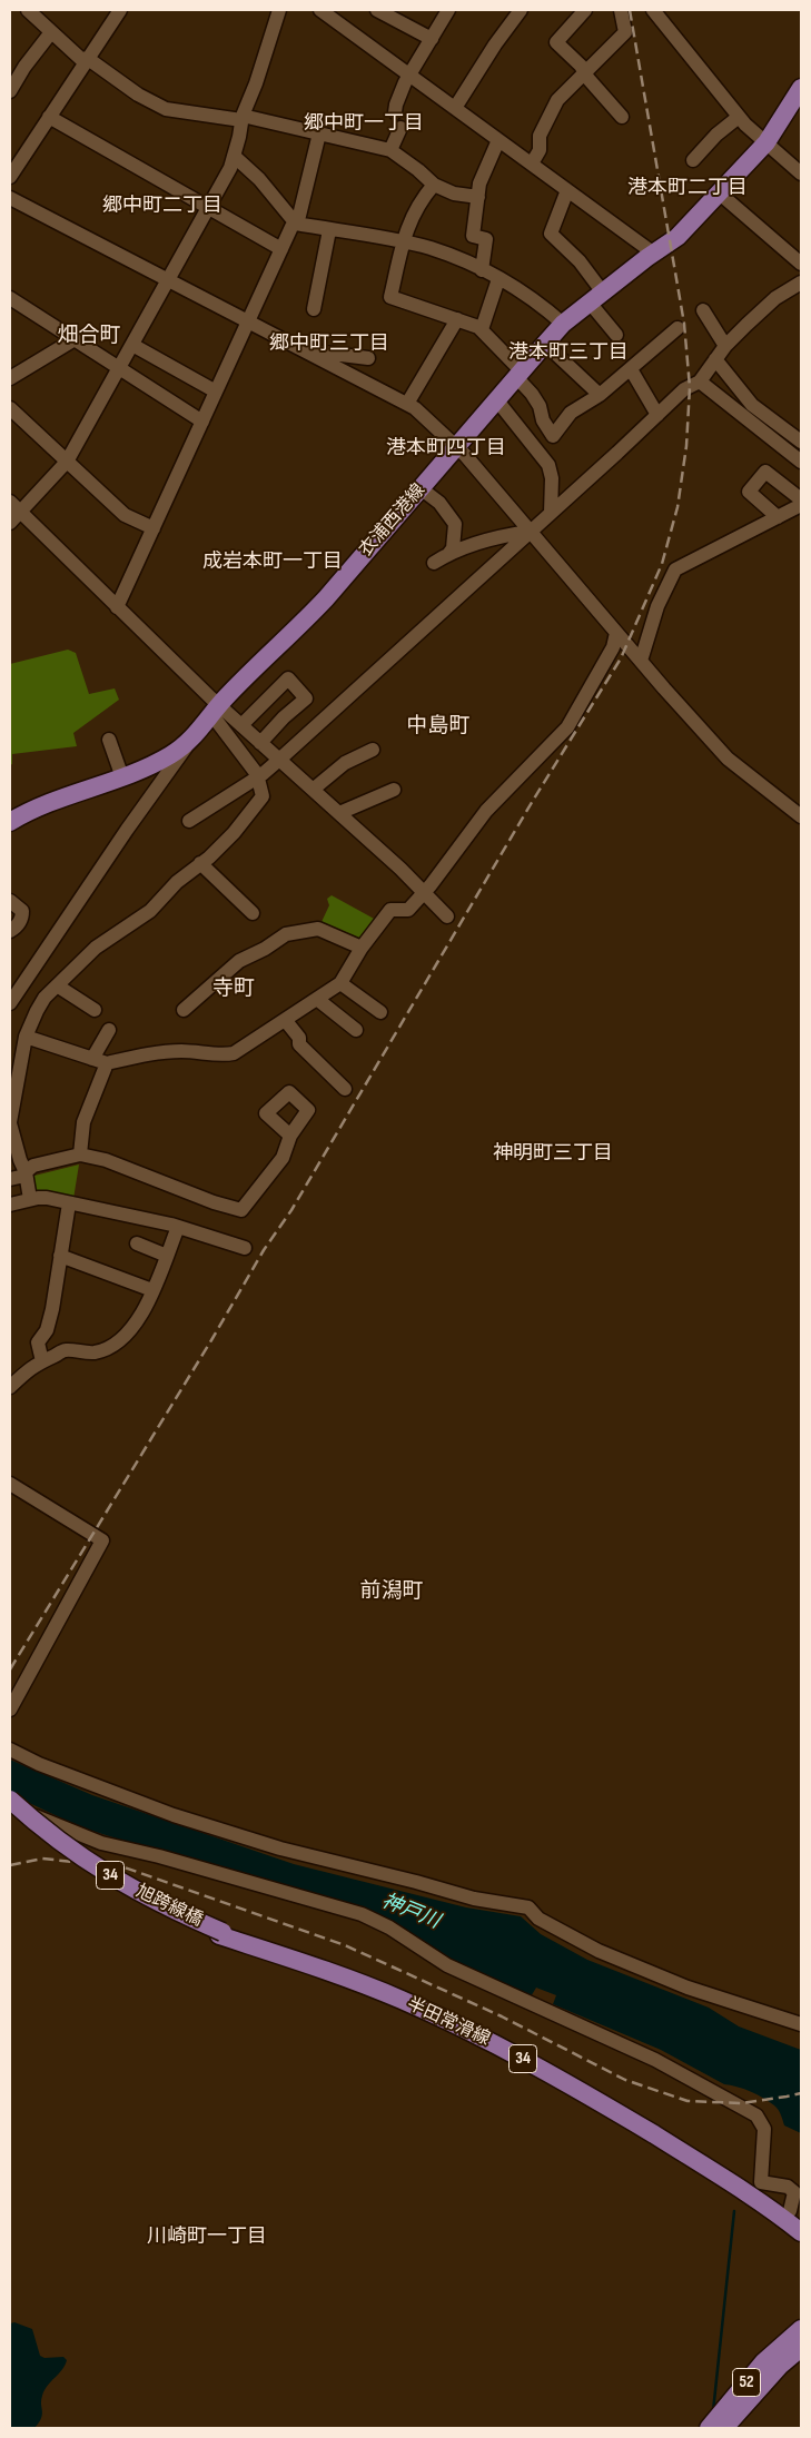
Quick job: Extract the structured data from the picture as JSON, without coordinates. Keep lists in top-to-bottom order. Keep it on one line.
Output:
{"streets":{"main road":["衣浦西港線","34","旭跨線橋","半田常滑線","52"]},"crossings":[["34","半田常滑線"],["旭跨線橋","半田常滑線"]],"districts":["郷中町一丁目","港本町二丁目","郷中町二丁目","畑合町","郷中町三丁目","港本町三丁目","港本町四丁目","成岩本町一丁目","中島町","寺町","神明町三丁目","前潟町","川崎町一丁目"],"water":["神戸川"]}
